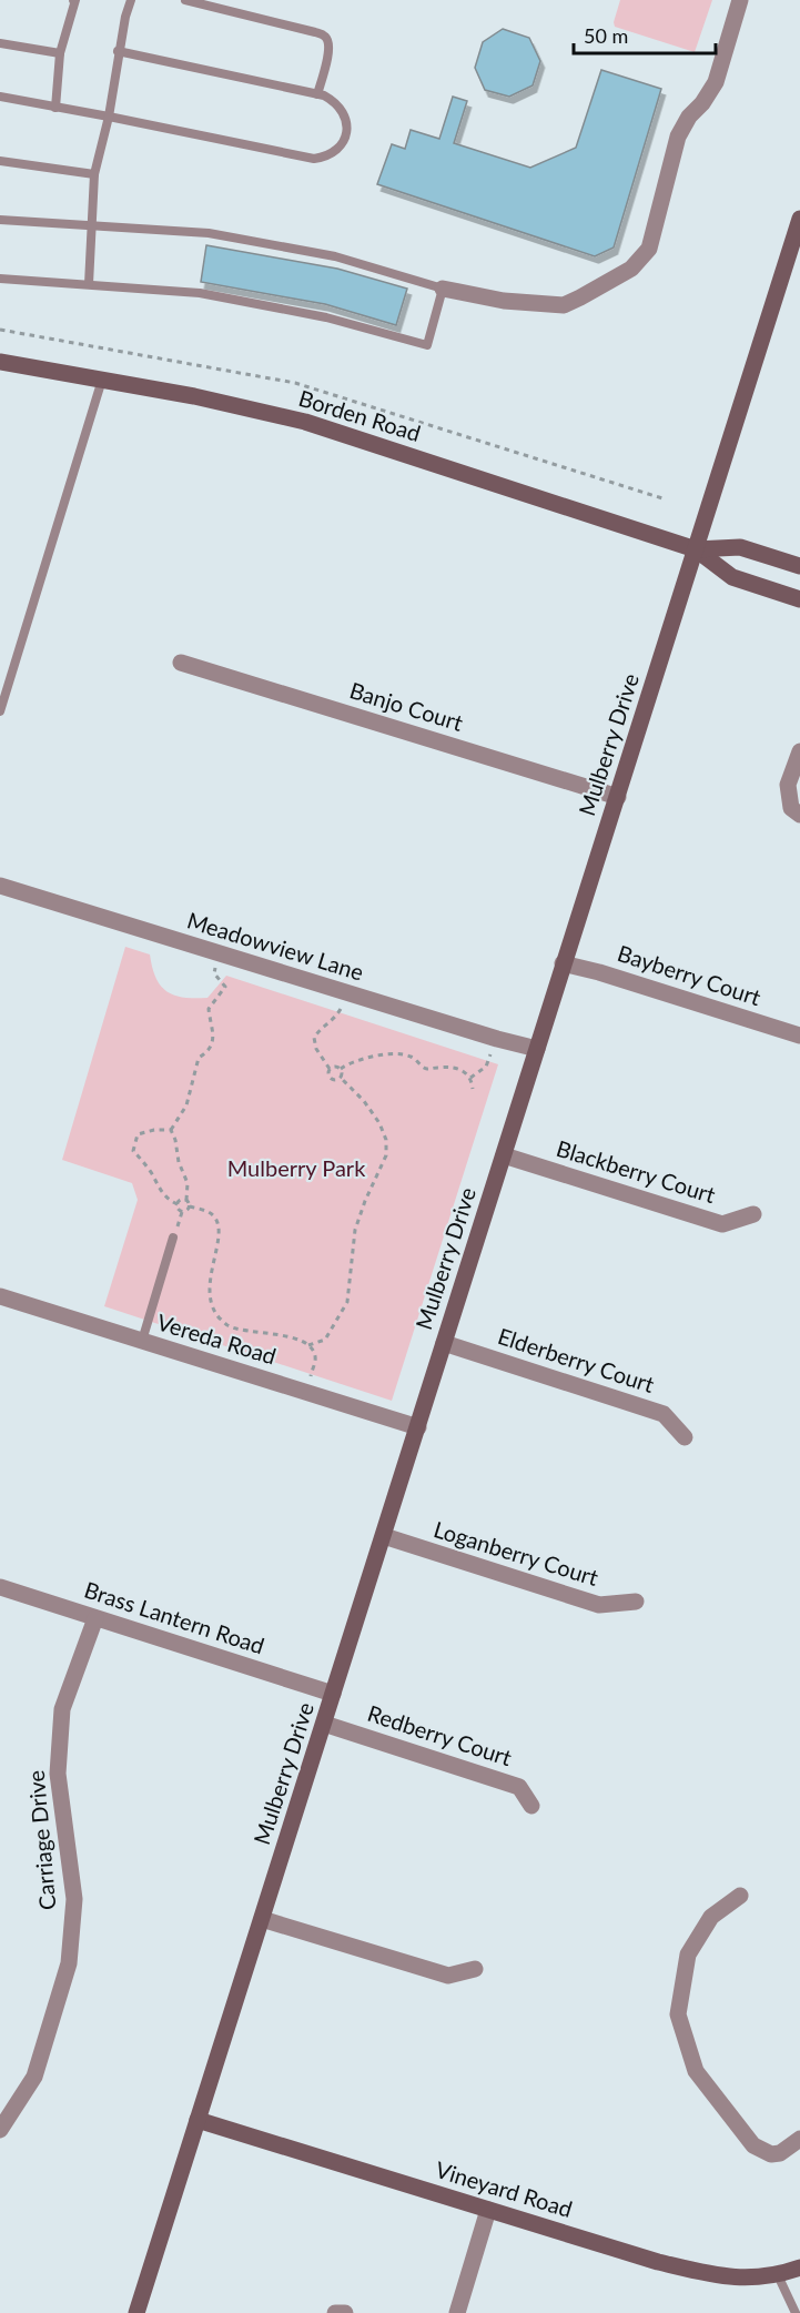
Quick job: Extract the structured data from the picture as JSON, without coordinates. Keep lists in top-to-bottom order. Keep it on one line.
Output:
{"streets":{"main road":["Borden Road","Mulberry Drive","Vineyard Road"],"street":["Banjo Court","Meadowview Lane","Bayberry Court","Blackberry Court","Vereda Road","Elderberry Court","Loganberry Court","Brass Lantern Road","Redberry Court","Carriage Drive"]},"crossings":[["Borden Road","Mulberry Drive"],["Banjo Court","Mulberry Drive"],["Mulberry Drive","Meadowview Lane"],["Mulberry Drive","Bayberry Court"],["Mulberry Drive","Blackberry Court"],["Mulberry Drive","Vereda Road"],["Mulberry Drive","Elderberry Court"],["Mulberry Drive","Loganberry Court"],["Mulberry Drive","Brass Lantern Road"],["Mulberry Drive","Redberry Court"],["Mulberry Drive","Vineyard Road"],["Brass Lantern Road","Carriage Drive"]],"parks":["Mulberry Park"],"scale_bar":"50 m"}
